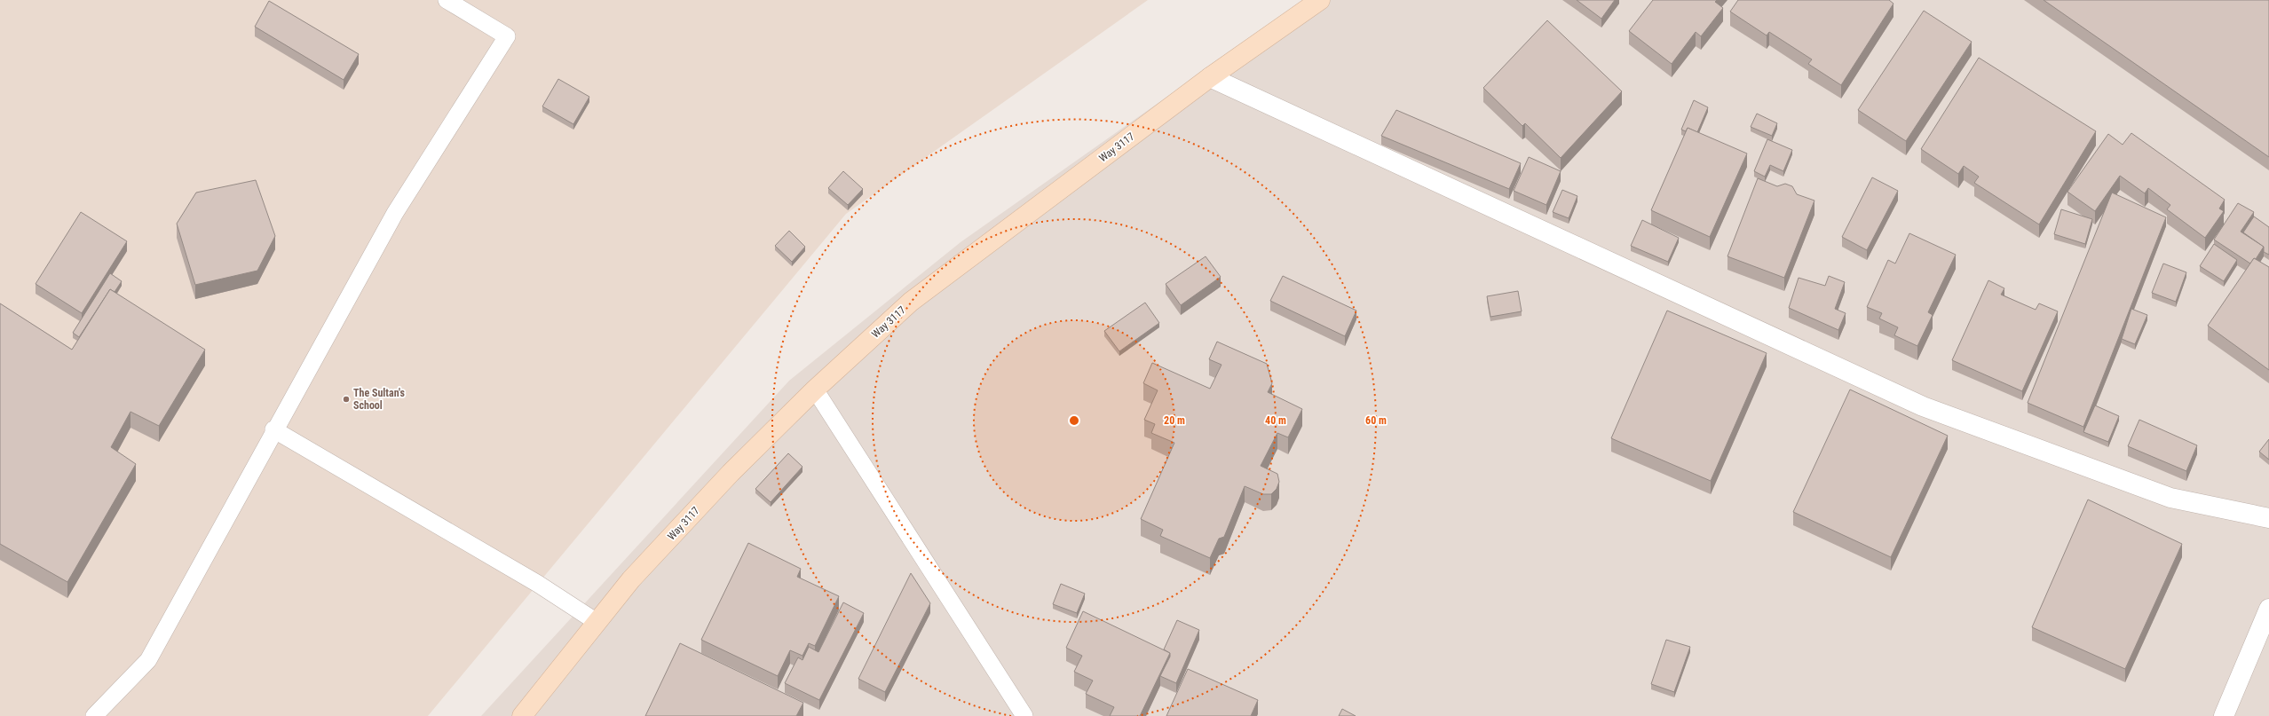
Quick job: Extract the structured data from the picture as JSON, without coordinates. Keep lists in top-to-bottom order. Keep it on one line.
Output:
{"streets":{"street":["Way 3117"]},"places":["The Sultan's School"],"rings":["20 m","40 m","60 m"]}
